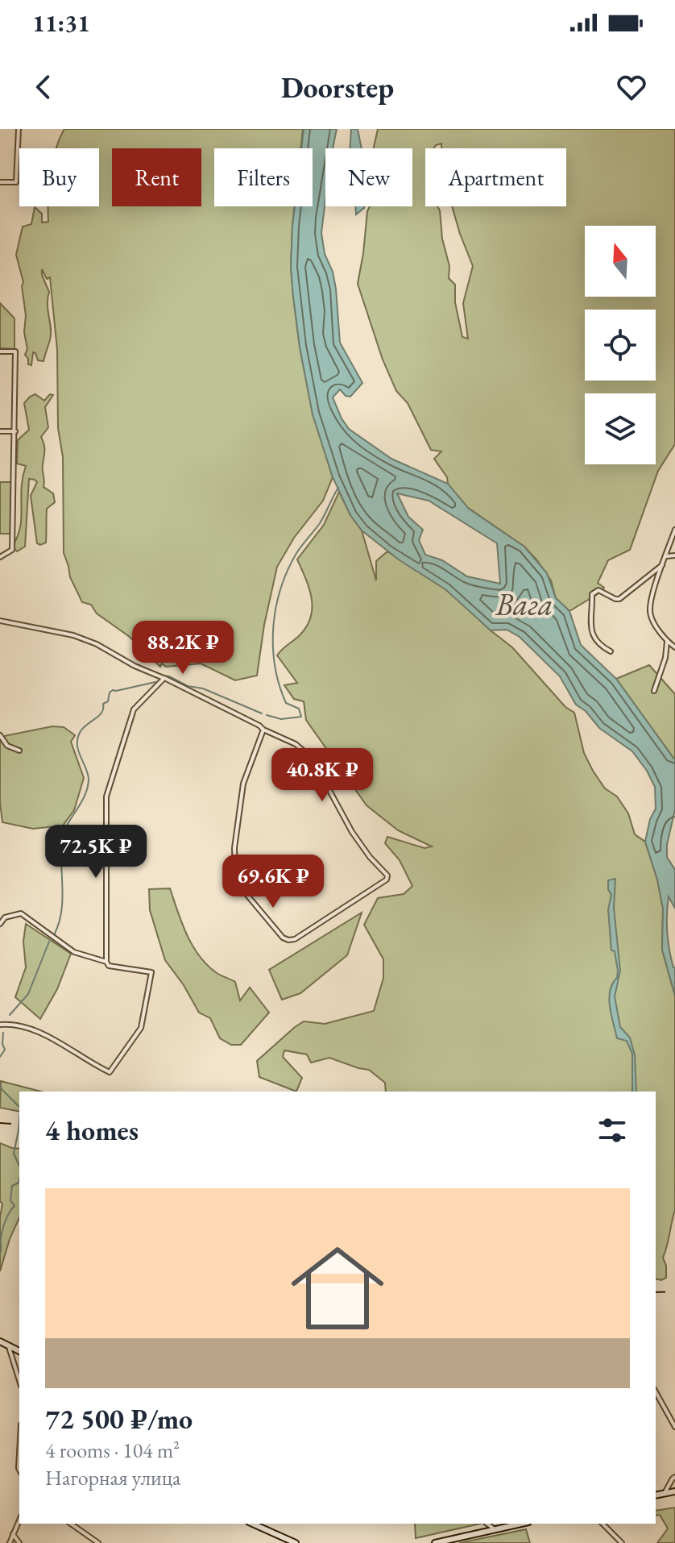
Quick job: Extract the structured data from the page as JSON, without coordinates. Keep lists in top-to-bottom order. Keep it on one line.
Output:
{"water":["Вага"],"north":"top","page":{"status":"11:31","header":"Doorstep","chip":["Buy","Rent","Filters","New","Apartment"],"price":["88.2K ₽","40.8K ₽","72.5K ₽","69.6K ₽"],"heading":"4 homes","list":[{"name":"72 500 ₽/mo","note":"4 rooms · 104 m² · Нагорная улица"}]}}
